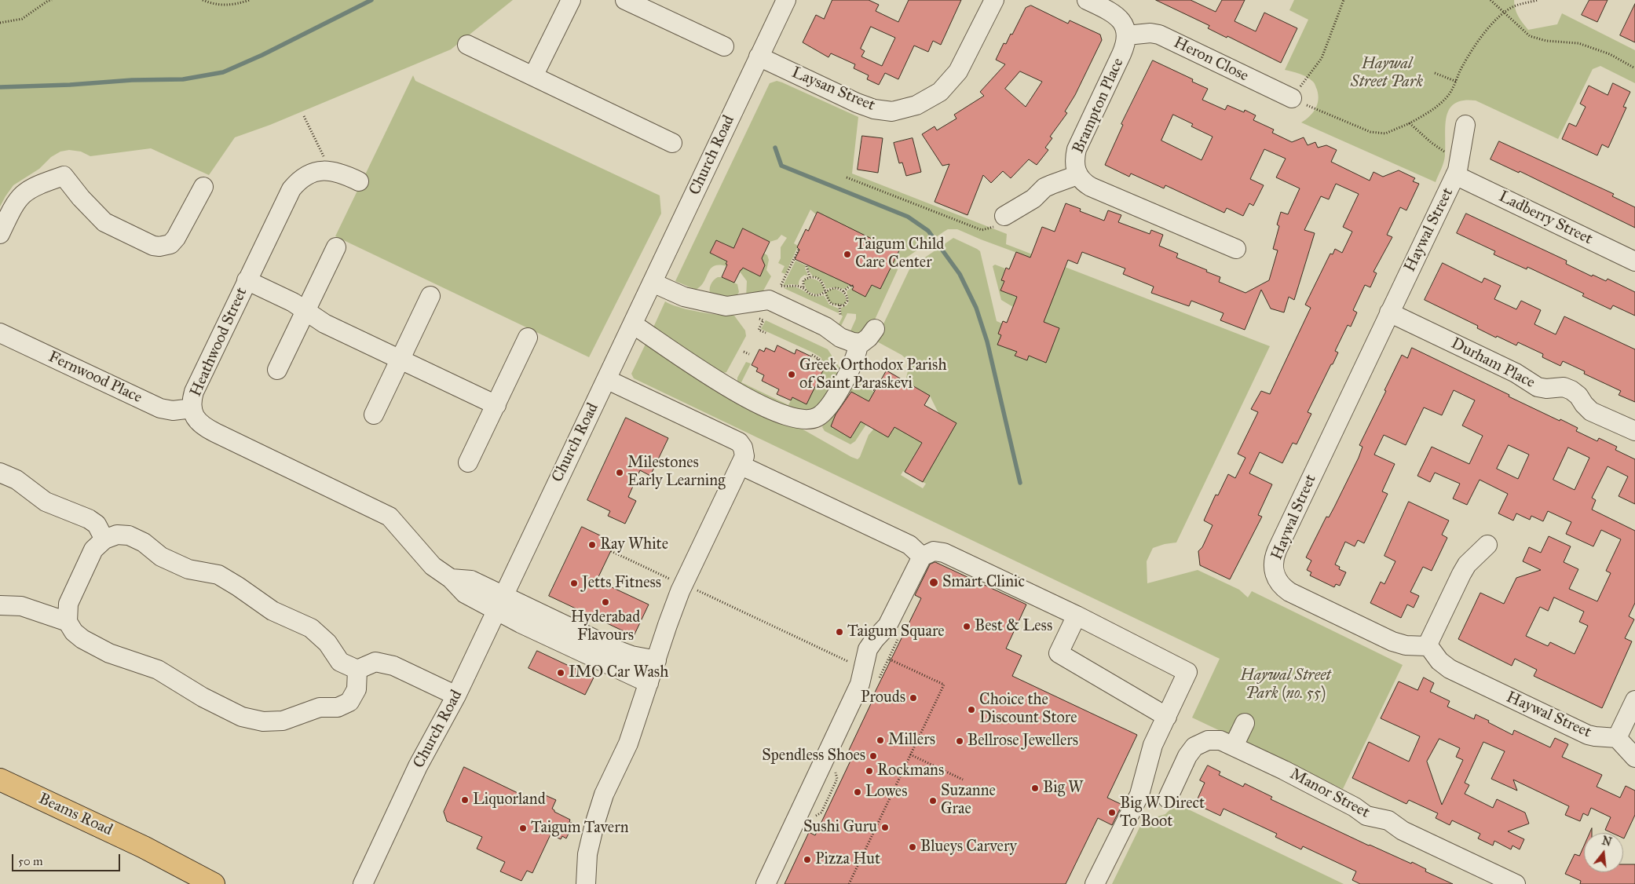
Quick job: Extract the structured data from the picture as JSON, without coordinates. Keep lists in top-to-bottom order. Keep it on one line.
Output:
{"streets":{"main road":["Beams Road"],"street":["Heron Close","Laysan Street","Brampton Place","Church Road","Ladberry Street","Haywal Street","Heathwood Street","Durham Place","Fernwood Place","Manor Street"]},"crossings":[["Heron Close","Brampton Place"],["Laysan Street","Church Road"],["Church Road","Heathwood Street"],["Ladberry Street","Haywal Street"],["Haywal Street","Durham Place"],["Heathwood Street","Fernwood Place"]],"parks":["Haywal Street Park","Haywal Street Park (no. 55)"],"places":["Taigum Child Care Center","Greek Orthodox Parish of Saint Paraskevi","Milestones Early Learning","Ray White","Smart Clinic","Jetts Fitness","Hyderabad Flavours","Best & Less","Taigum Square","IMO Car Wash","Prouds","Choice the Discount Store","Millers","Bellrose Jewellers","Spendless Shoes","Rockmans","Big W","Lowes","Liquorland","Suzanne Grae","Big W Direct To Boot","Sushi Guru","Taigum Tavern","Blueys Carvery","Pizza Hut"],"scale_bar":"50 m","north":"top"}
